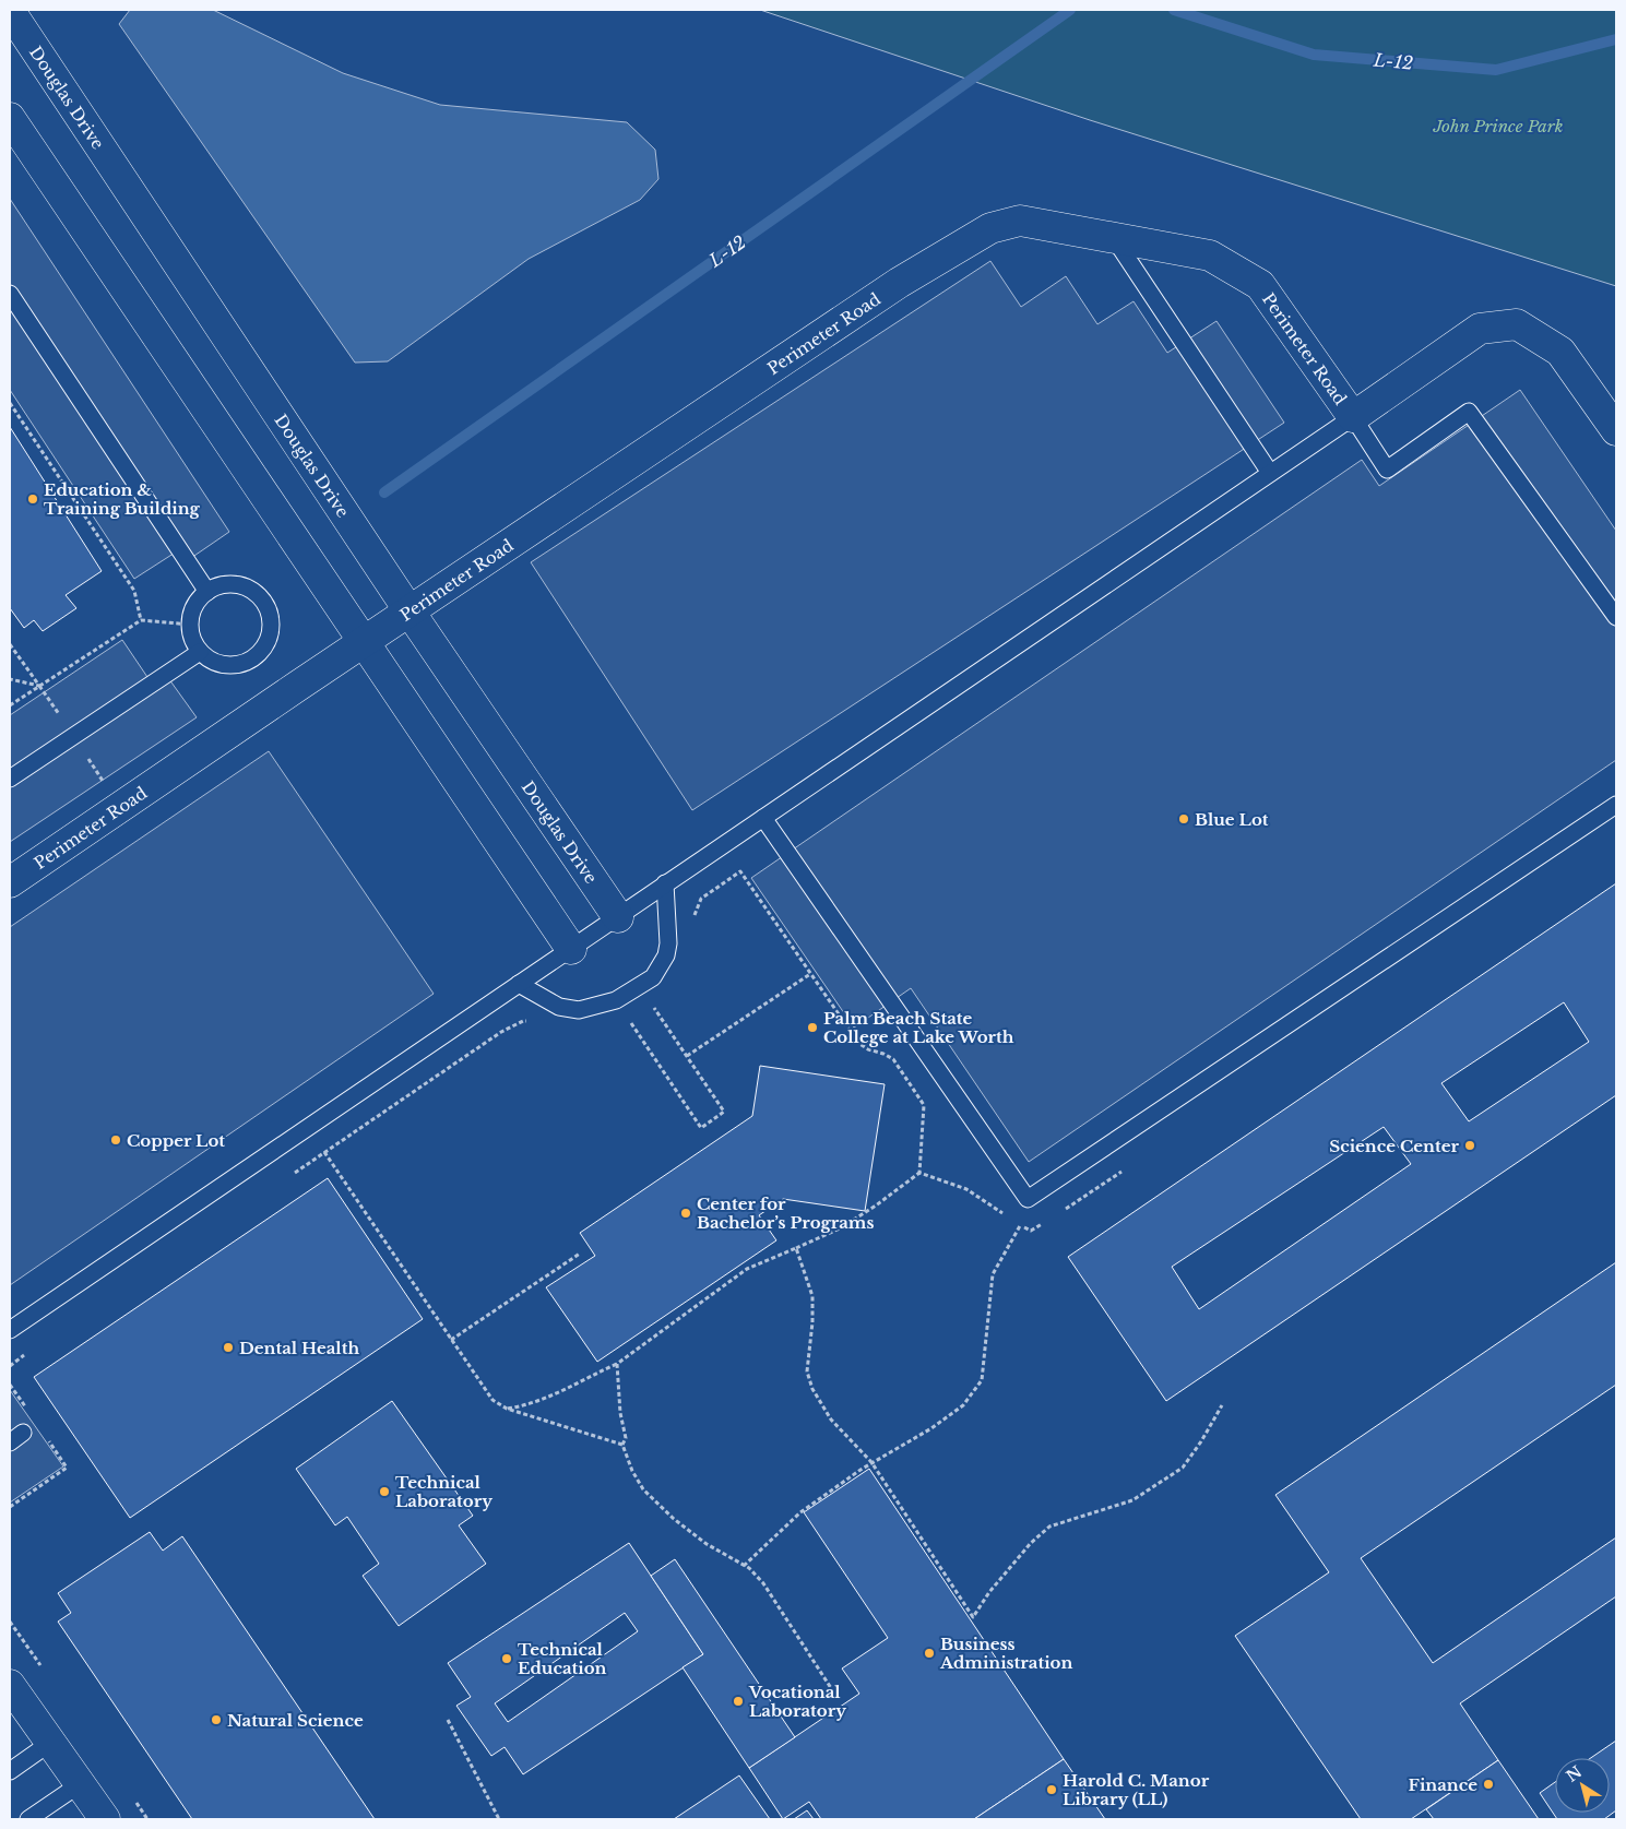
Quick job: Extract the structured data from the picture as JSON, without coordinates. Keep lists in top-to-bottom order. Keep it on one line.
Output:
{"streets":{"street":["Douglas Drive","Perimeter Road"]},"crossings":[["Douglas Drive","Perimeter Road"]],"water":["L-12"],"parks":["John Prince Park"],"places":["Education & Training Building","Blue Lot","Palm Beach State College at Lake Worth","Copper Lot","Science Center","Center for Bachelor’s Programs","Dental Health","Technical Laboratory","Business Administration","Technical Education","Vocational Laboratory","Natural Science","Finance","Harold C. Manor Library (LL)"],"north":"top left"}
